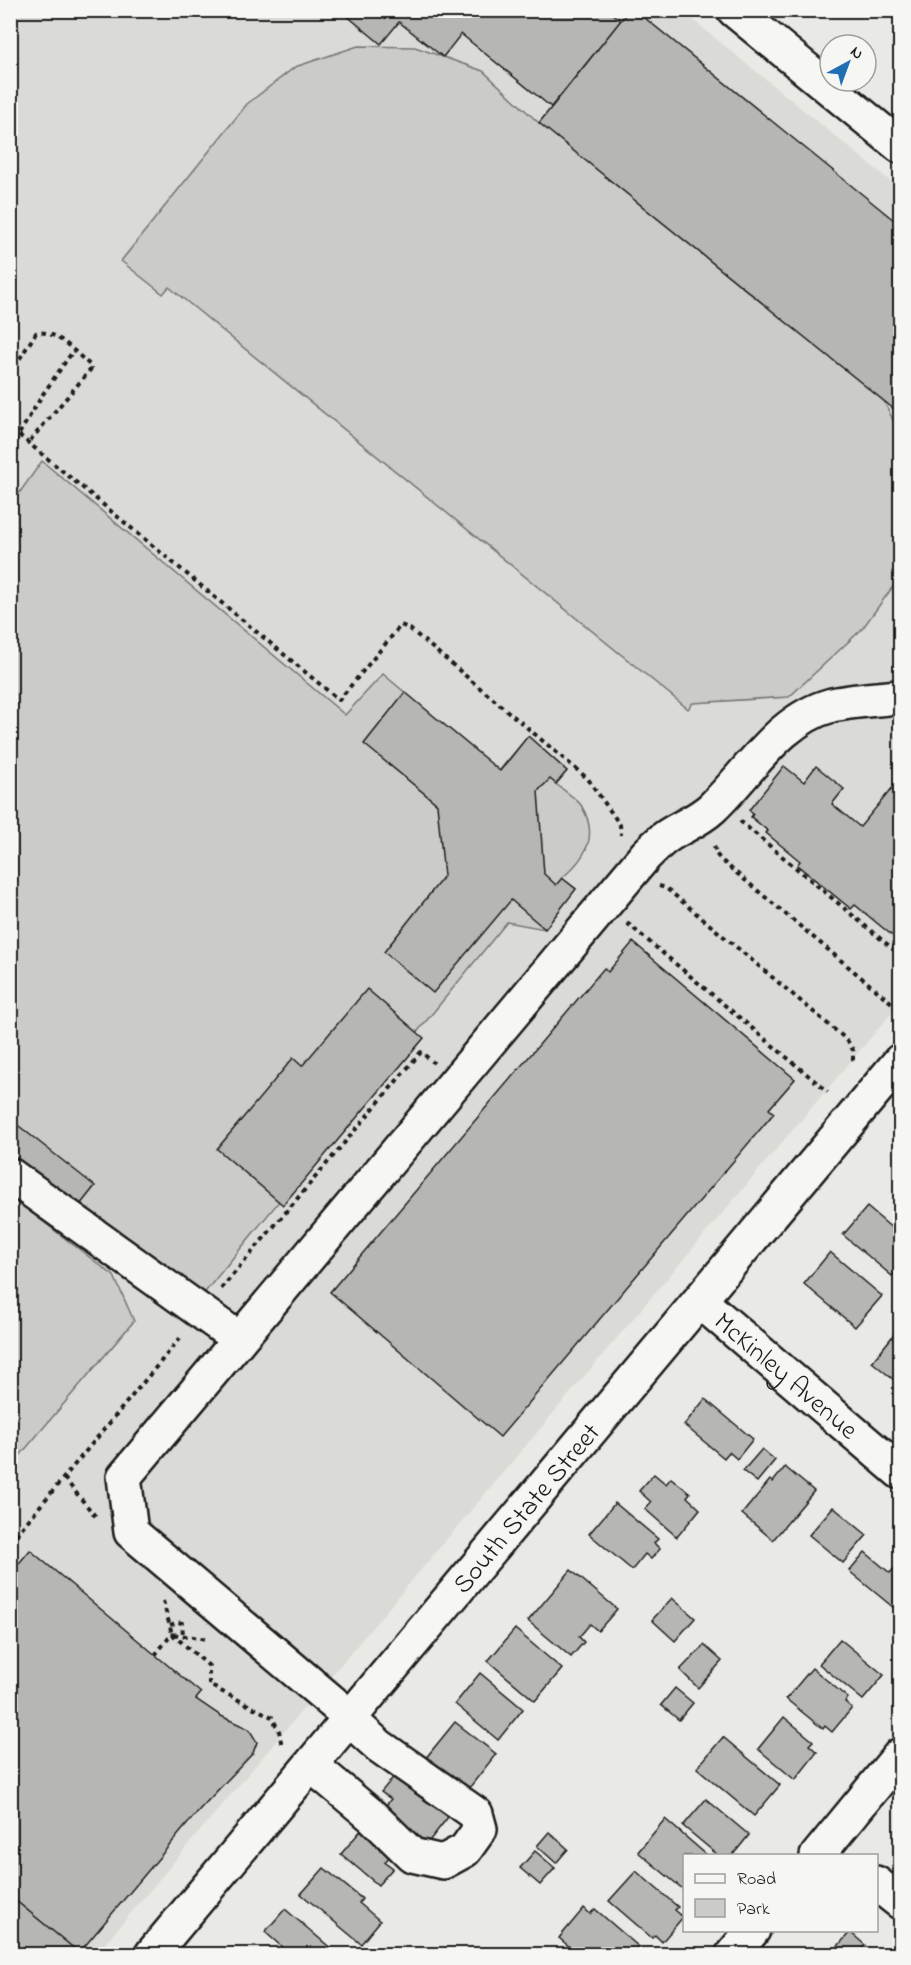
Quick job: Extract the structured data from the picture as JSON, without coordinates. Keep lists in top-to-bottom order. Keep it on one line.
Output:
{"streets":{"main road":["McKinley Avenue","South State Street"]},"crossings":[["McKinley Avenue","South State Street"]],"legend":["Road","Park"],"north":"top right"}
